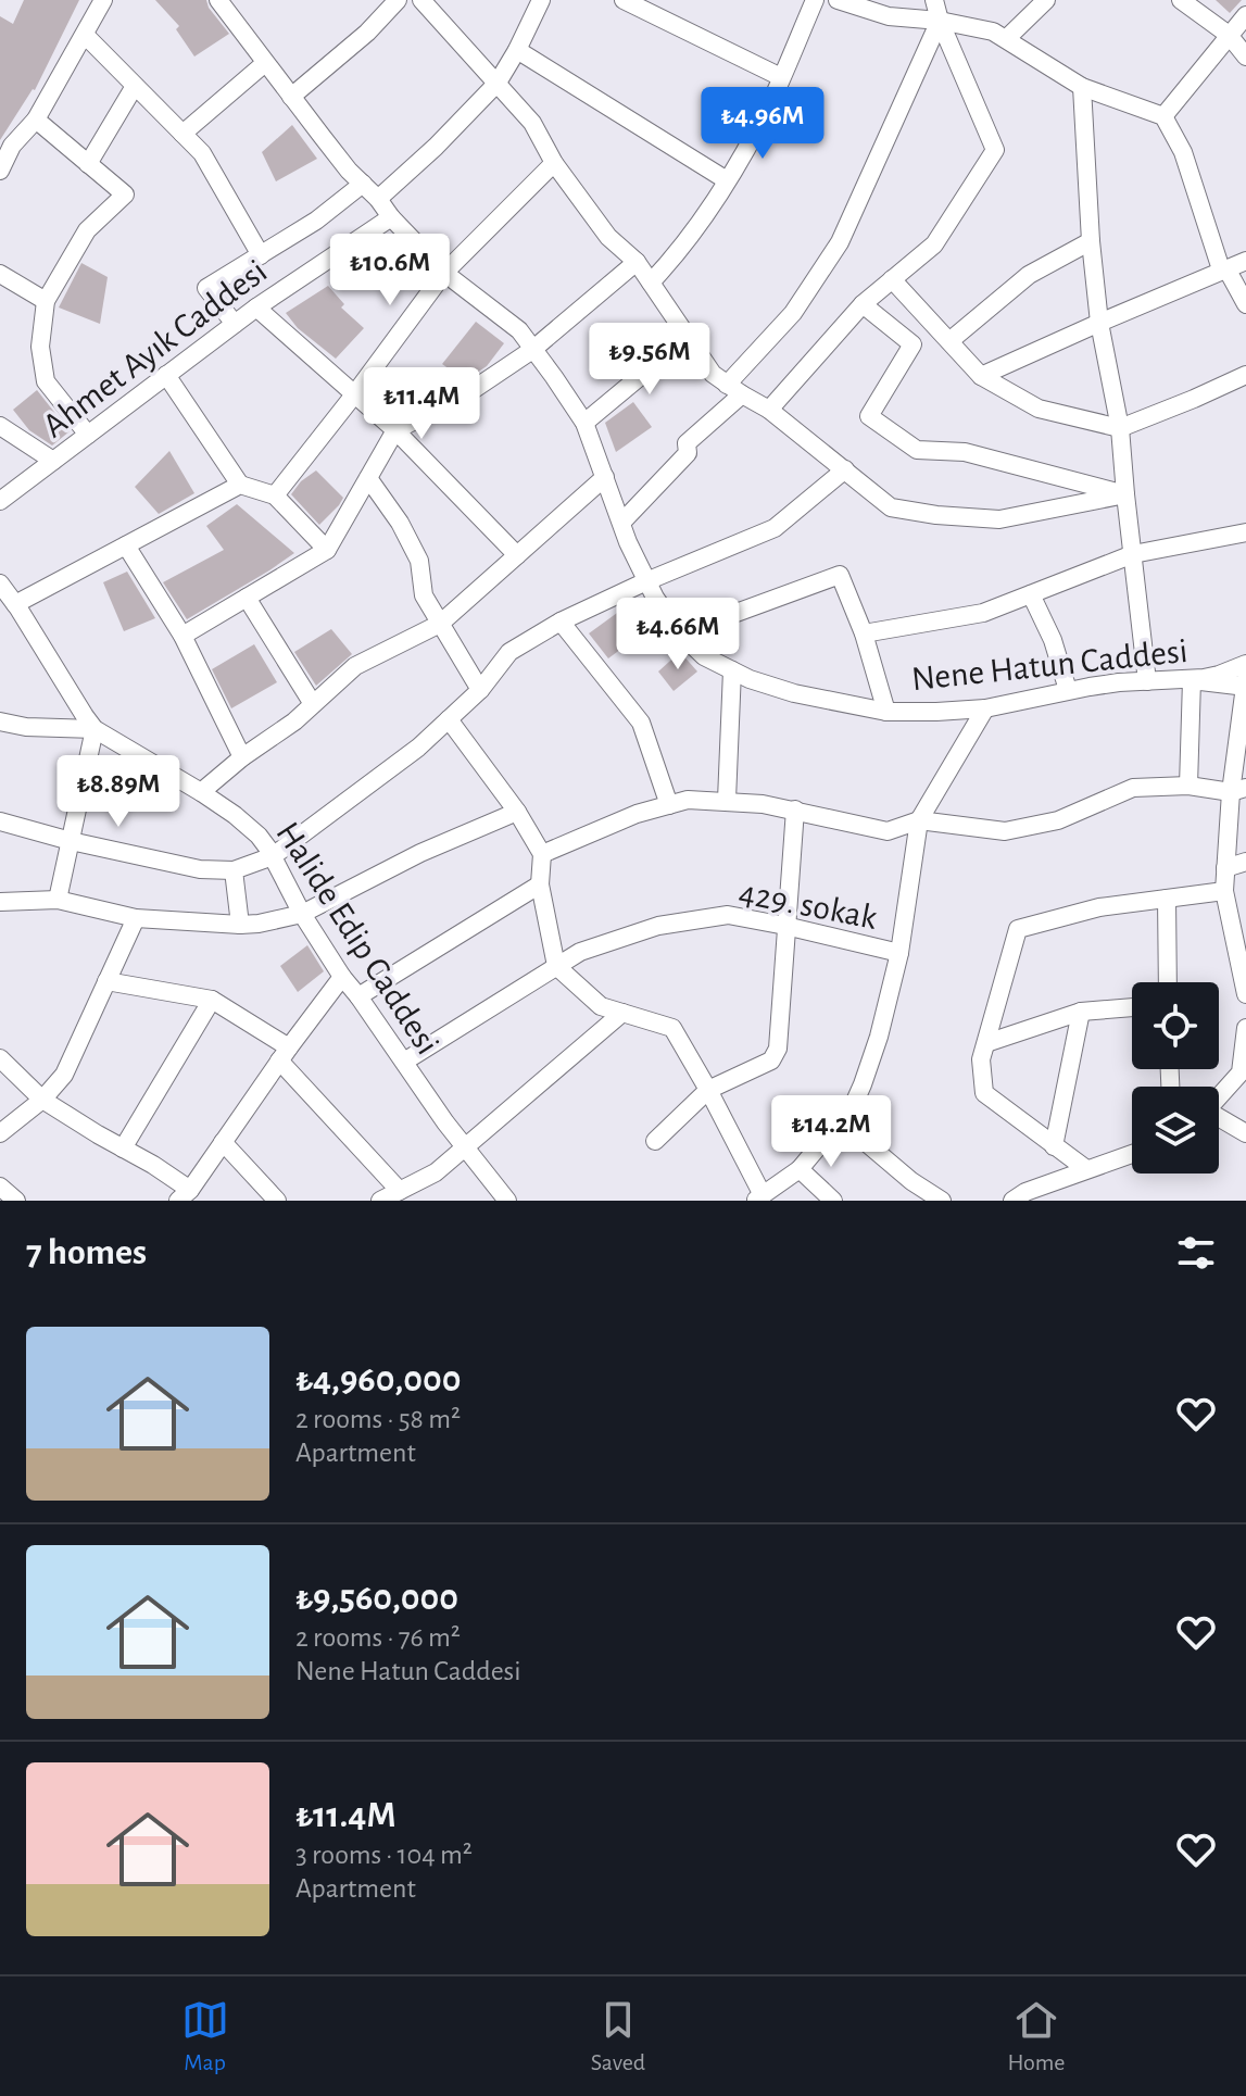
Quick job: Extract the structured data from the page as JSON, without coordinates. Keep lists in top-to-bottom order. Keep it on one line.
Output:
{"streets":{"street":["Ahmet Ayık Caddesi","Nene Hatun Caddesi","429. sokak","Halide Edip Caddesi"]},"crossings":[["Ahmet Ayık Caddesi","Nene Hatun Caddesi"],["429. sokak","Halide Edip Caddesi"]],"page":{"price":["₺4.96M","₺10.6M","₺9.56M","₺11.4M","₺4.66M","₺8.89M","₺14.2M"],"heading":"7 homes","list":[{"name":"₺4,960,000","note":"2 rooms · 58 m² · Apartment"},{"name":"₺9,560,000","note":"2 rooms · 76 m² · Nene Hatun Caddesi"},{"name":"₺11.4M","note":"3 rooms · 104 m² · Apartment"}],"tabs":["Map","Saved","Home"]}}
